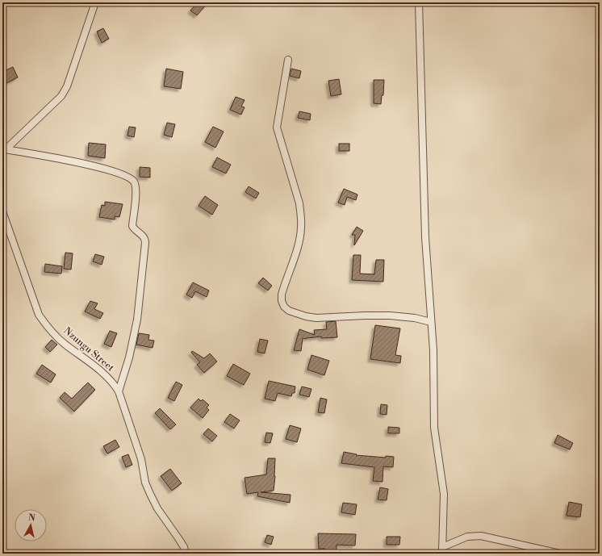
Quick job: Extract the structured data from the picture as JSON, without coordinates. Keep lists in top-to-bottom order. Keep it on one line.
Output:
{"streets":{"street":["Nzungu Street"]},"north":"top"}
